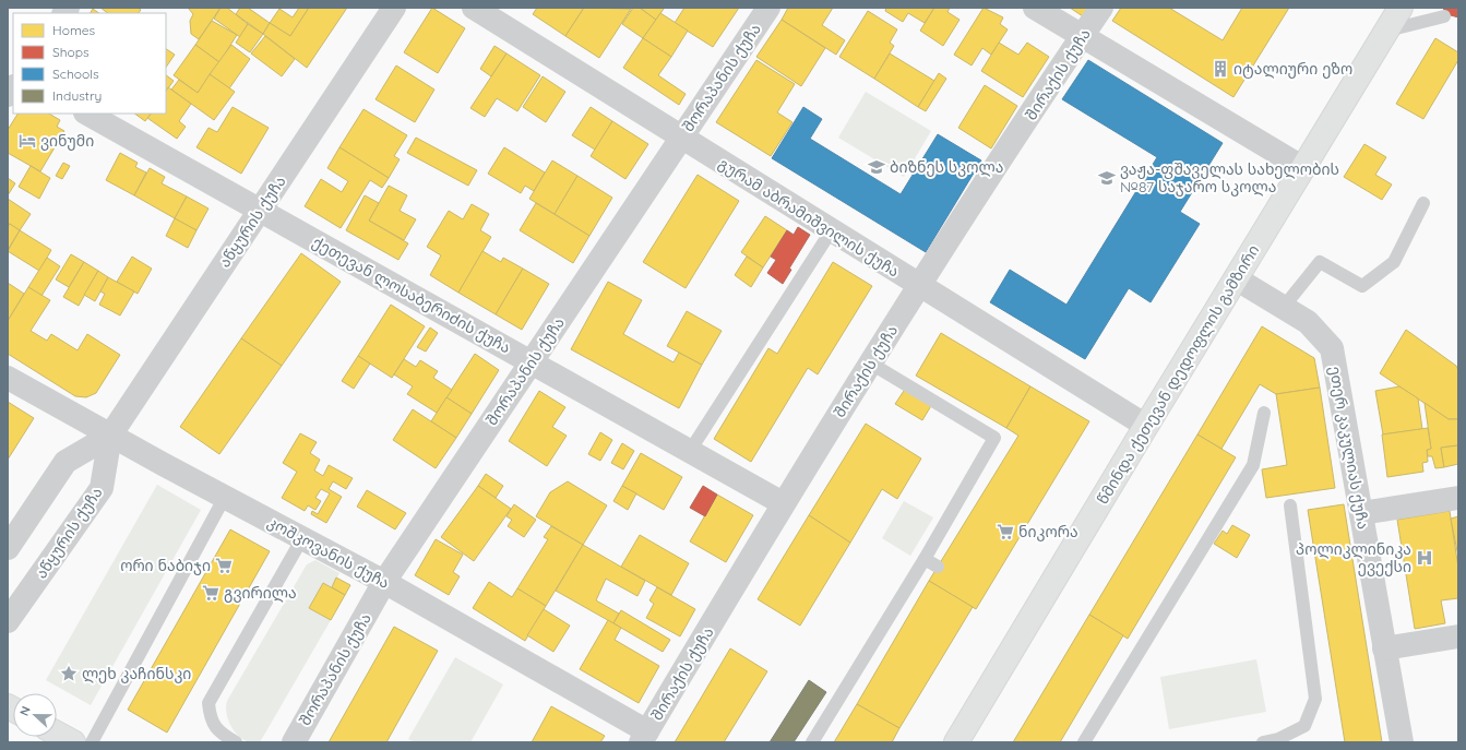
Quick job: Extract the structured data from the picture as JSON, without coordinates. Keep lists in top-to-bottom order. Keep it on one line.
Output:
{"streets":{"main road":["წმინდა ქეთევან დედოფლის გამზირი"],"street":["შირაქის ქუჩა","შორაპანის ქუჩა","გურამ აბრამიშვილის ქუჩა","აწყურის ქუჩა","ქეთევან ლოსაბერიძის ქუჩა","ეთერ კაკულიას ქუჩა","კოშკოვანის ქუჩა"]},"crossings":[["შირაქის ქუჩა","გურამ აბრამიშვილის ქუჩა"],["შირაქის ქუჩა","ქეთევან ლოსაბერიძის ქუჩა"],["შირაქის ქუჩა","კოშკოვანის ქუჩა"],["შორაპანის ქუჩა","გურამ აბრამიშვილის ქუჩა"],["შორაპანის ქუჩა","ქეთევან ლოსაბერიძის ქუჩა"],["შორაპანის ქუჩა","კოშკოვანის ქუჩა"],["გურამ აბრამიშვილის ქუჩა","წმინდა ქეთევან დედოფლის გამზირი"],["აწყურის ქუჩა","ქეთევან ლოსაბერიძის ქუჩა"],["აწყურის ქუჩა","კოშკოვანის ქუჩა"],["წმინდა ქეთევან დედოფლის გამზირი","ეთერ კაკულიას ქუჩა"]],"places":{"building":["იტალიური ეზო"],"hotel":["ვინუმი"],"school or university":["ბიზნეს სკოლა","ვაჟა-ფშაველას სახელობის №87 საჯარო სკოლა"],"supermarket":["ნიკორა","ორი ნაბიჯი","გვირილა"],"hospital":["პოლიკლინიკა ევექსი"],"place":["ლეხ კაჩინსკი"]},"legend":["Homes","Shops","Schools","Industry"],"north":"left"}
